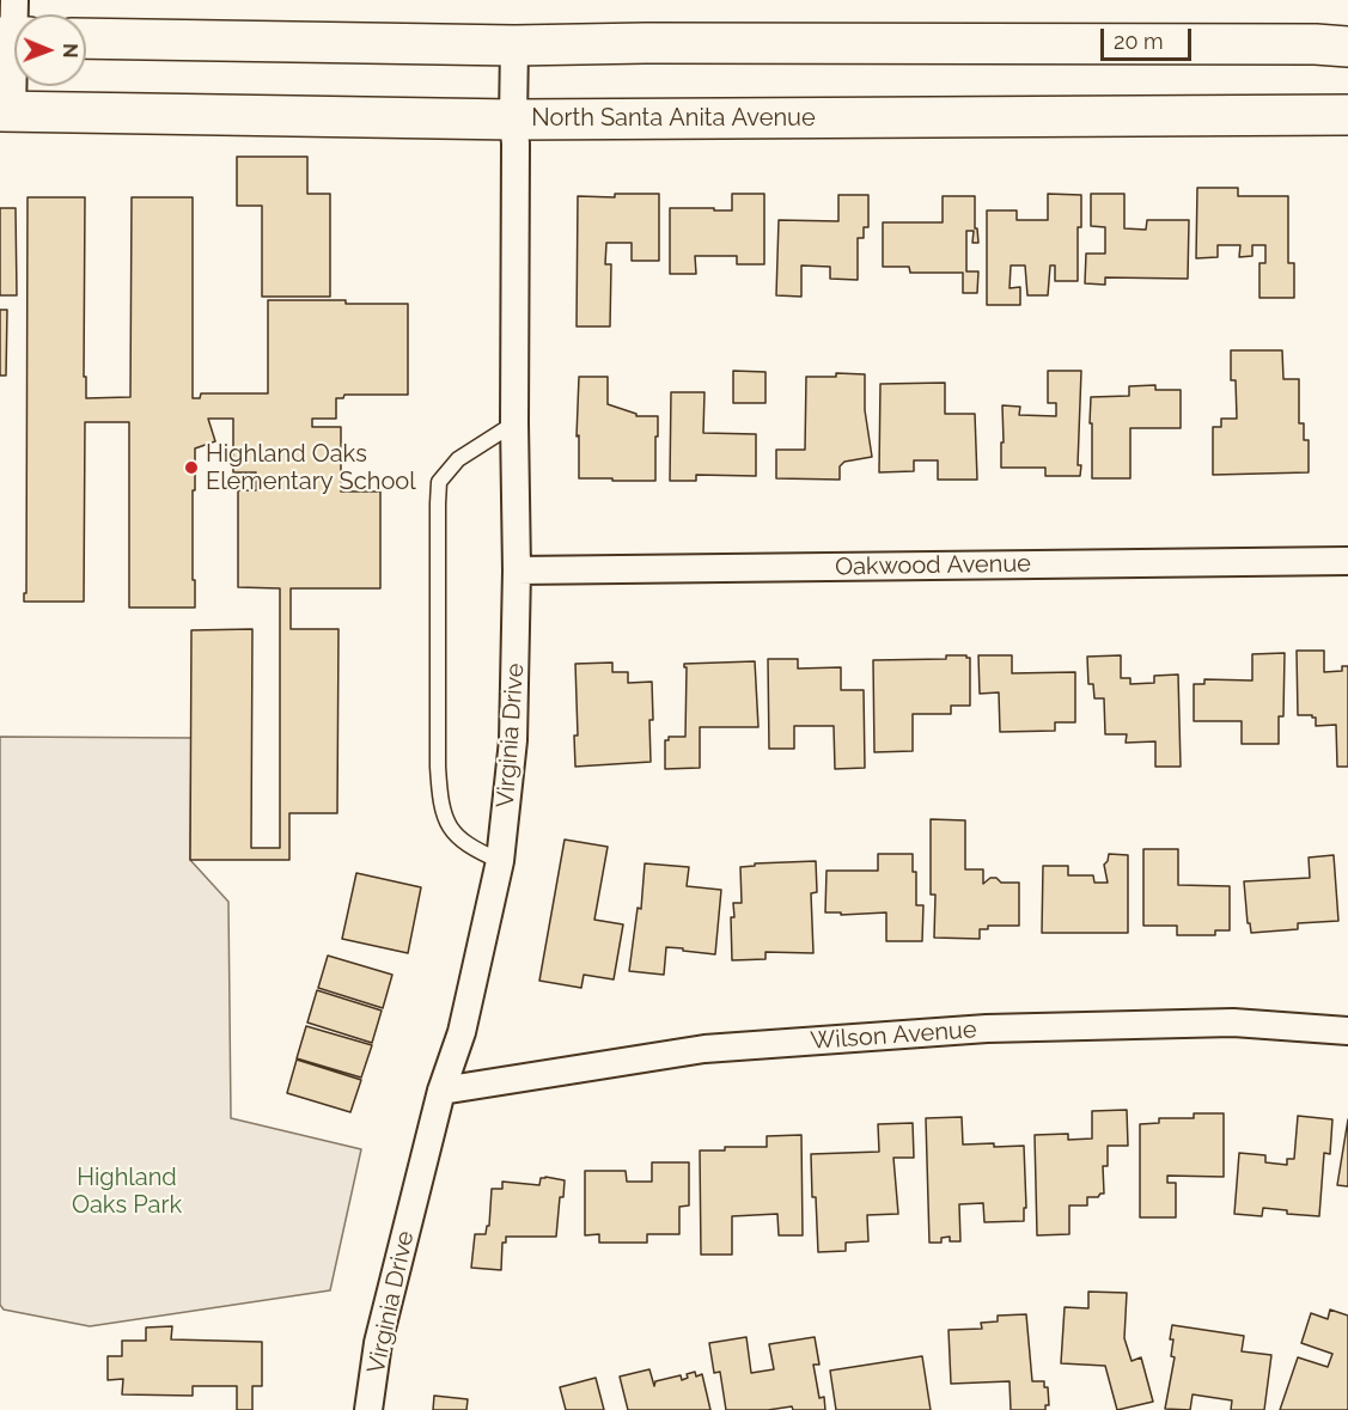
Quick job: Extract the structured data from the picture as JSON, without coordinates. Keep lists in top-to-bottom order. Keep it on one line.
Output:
{"streets":{"street":["North Santa Anita Avenue","Oakwood Avenue","Virginia Drive","Wilson Avenue"]},"crossings":[["North Santa Anita Avenue","Virginia Drive"],["Oakwood Avenue","Virginia Drive"],["Virginia Drive","Wilson Avenue"]],"parks":["Highland Oaks Park"],"places":["Highland Oaks Elementary School"],"scale_bar":"20 m","north":"right"}
